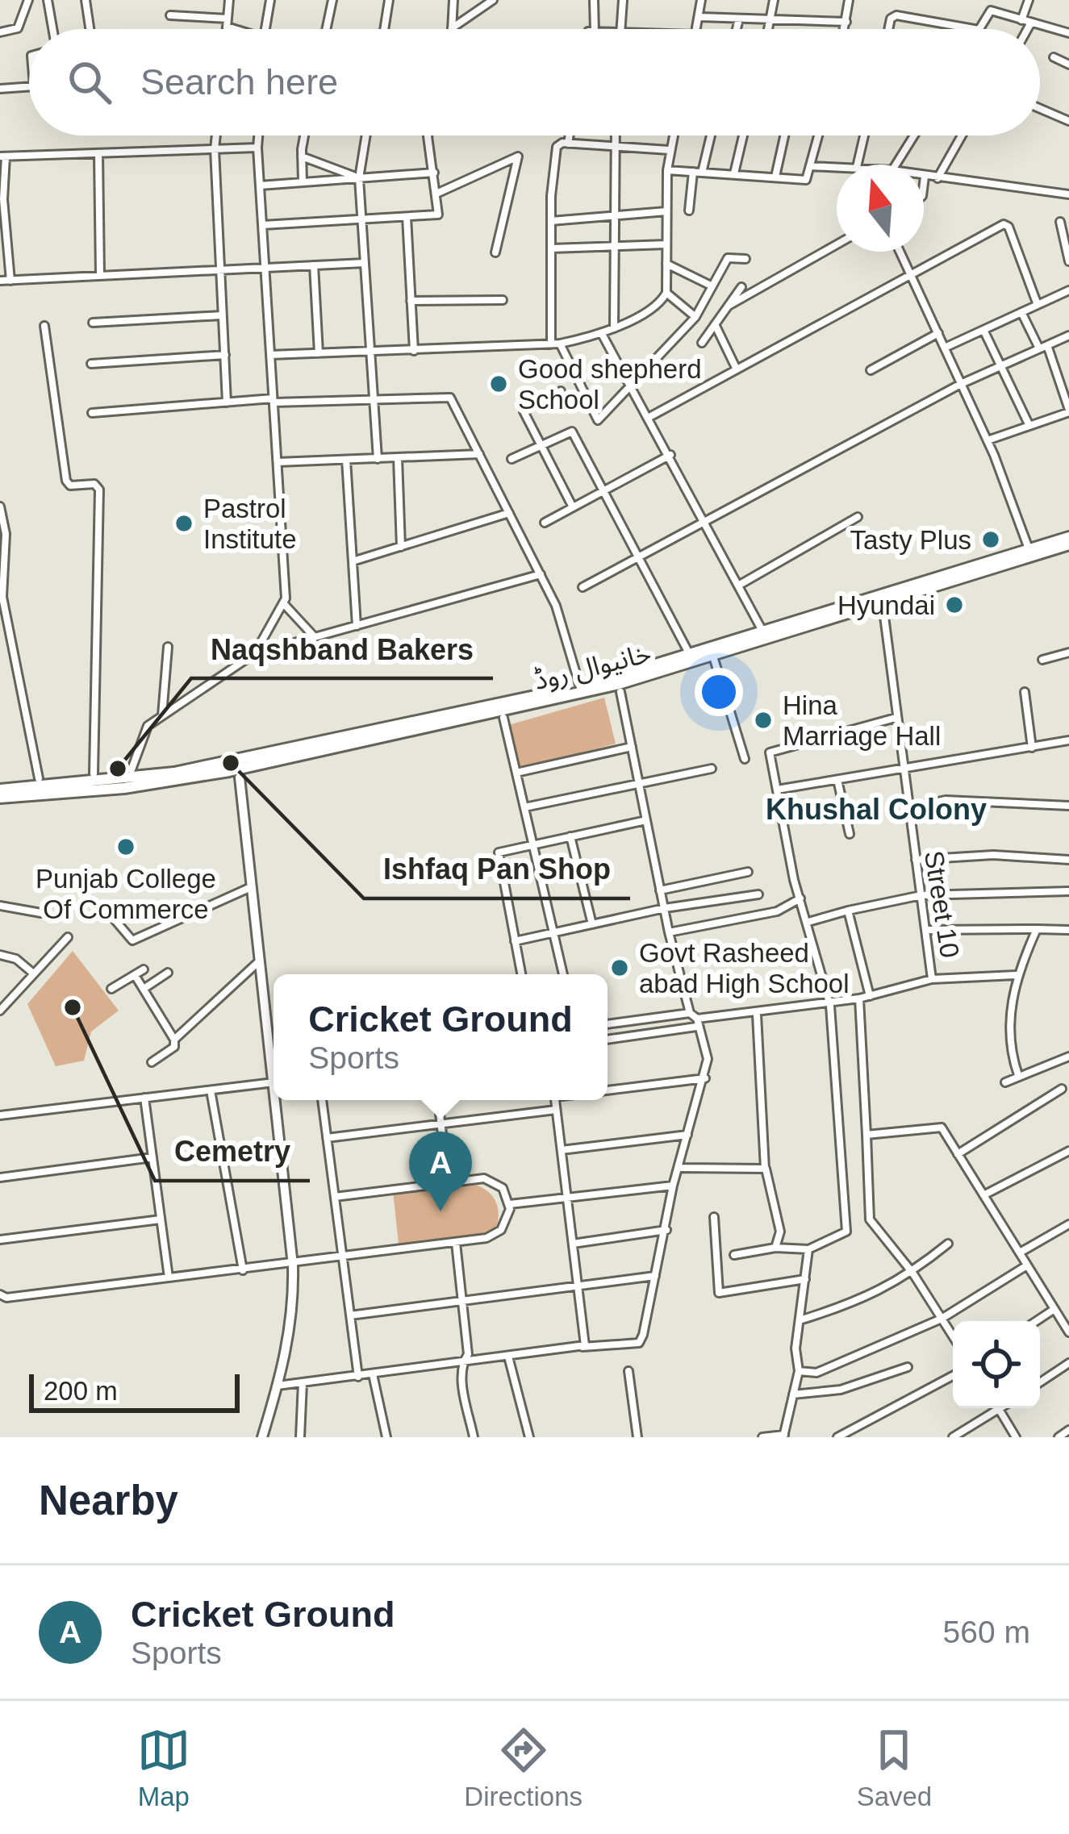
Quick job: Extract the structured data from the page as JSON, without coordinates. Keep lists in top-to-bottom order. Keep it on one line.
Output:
{"streets":{"main road":["خانیوال روڈ"],"street":["Street 10"]},"crossings":[["خانیوال روڈ","Street 10"]],"districts":["Khushal Colony"],"places":["Good shepherd School","Pastrol Institute","Tasty Plus","Hyundai","Hina Marriage Hall","Ishfaq Pan Shop","Naqshband Bakers","Punjab College Of Commerce","Govt Rasheed abad High School","Cemetry"],"scale_bar":"200 m","north":"top","page":{"search":"Search here","popup":["Cricket Ground","Sports"],"pins":"A","scale":"200 m","heading":"Nearby","list":[{"mark":"A","name":"Cricket Ground","note":"Sports","value":"560 m"}],"nav":["Map","Directions","Saved"]}}
